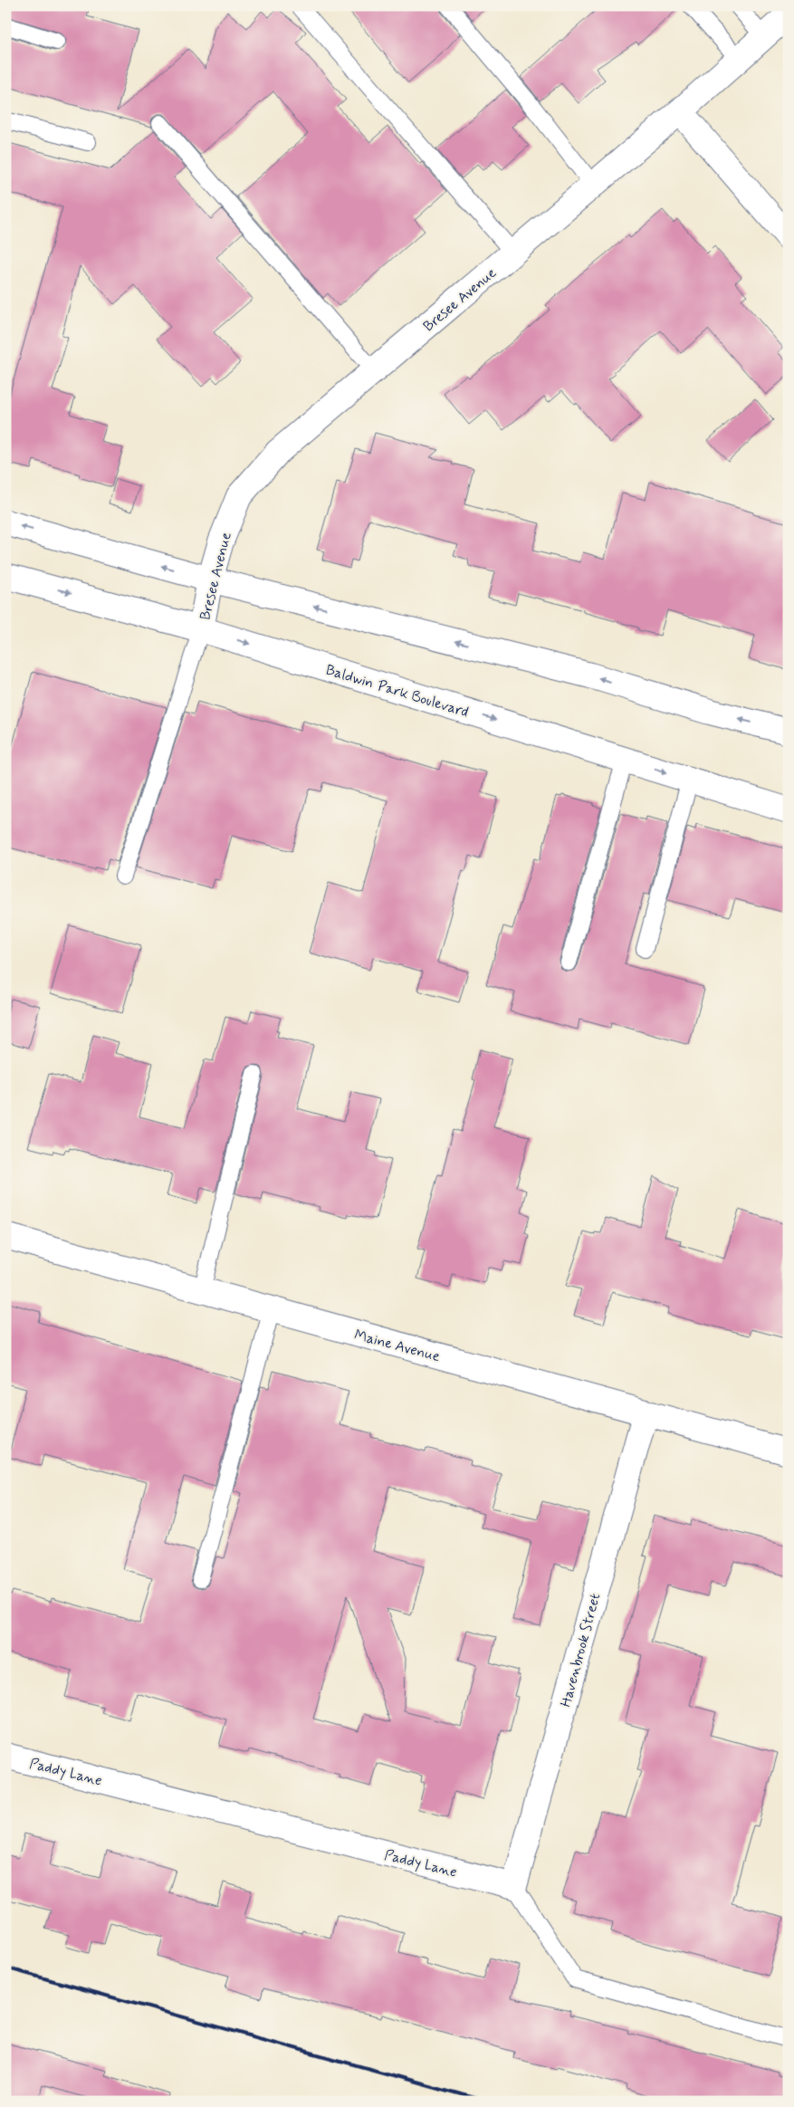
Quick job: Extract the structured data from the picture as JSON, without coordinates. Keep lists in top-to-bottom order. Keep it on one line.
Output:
{"streets":{"street":["Bresee Avenue","Baldwin Park Boulevard","Maine Avenue","Havenbrook Street","Paddy Lane"]},"crossings":[["Bresee Avenue","Baldwin Park Boulevard"],["Maine Avenue","Havenbrook Street"],["Havenbrook Street","Paddy Lane"]]}
